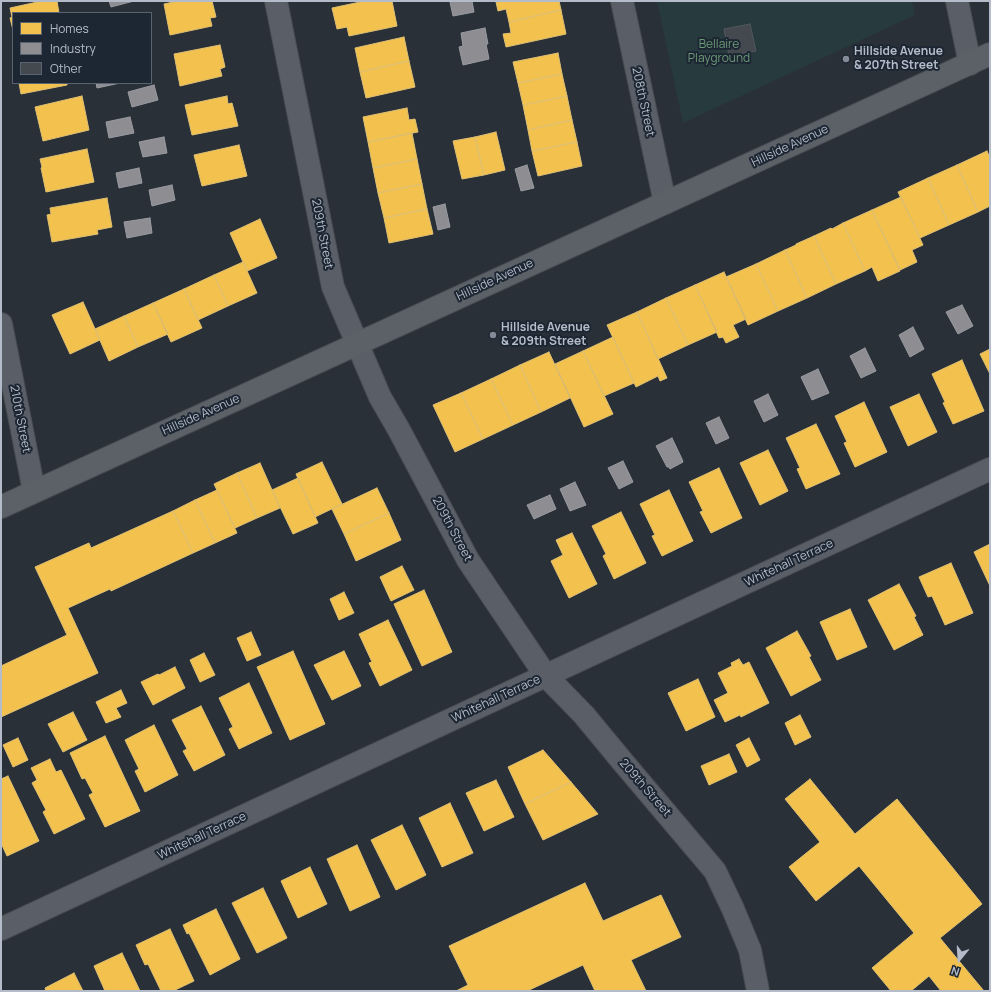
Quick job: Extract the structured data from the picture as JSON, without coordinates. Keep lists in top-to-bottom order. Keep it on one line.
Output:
{"streets":{"main road":["Hillside Avenue"],"street":["208th Street","209th Street","210th Street","Whitehall Terrace"]},"crossings":[["208th Street","Hillside Avenue"],["Hillside Avenue","209th Street"],["Hillside Avenue","210th Street"],["209th Street","Whitehall Terrace"]],"parks":["Bellaire Playground"],"places":["Hillside Avenue & 207th Street","Hillside Avenue & 209th Street"],"legend":["Homes","Industry","Other"],"north":"bottom"}
